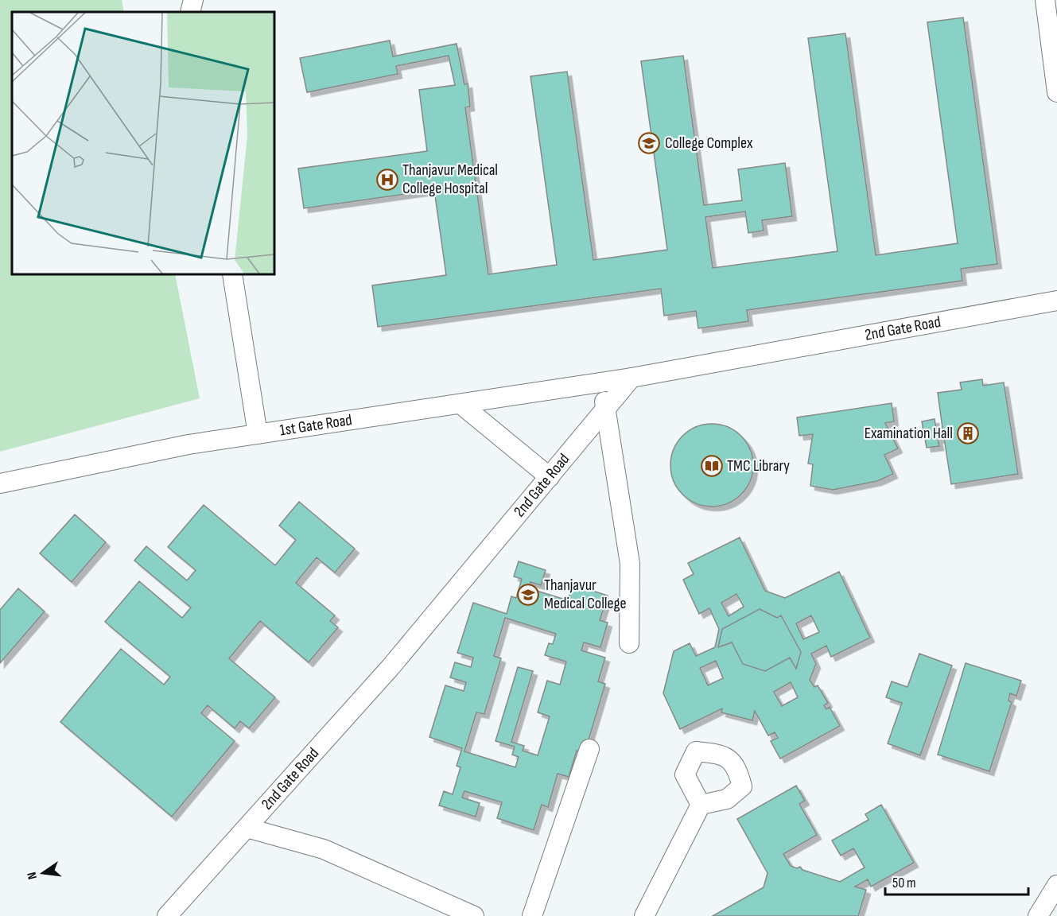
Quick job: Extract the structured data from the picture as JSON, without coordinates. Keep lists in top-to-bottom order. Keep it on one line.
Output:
{"streets":{"street":["2nd Gate Road","1st Gate Road"]},"crossings":[["2nd Gate Road","1st Gate Road"]],"places":{"school or university":["College Complex","Thanjavur Medical College"],"hospital":["Thanjavur Medical College Hospital"],"building":["Examination Hall"],"library":["TMC Library"]},"scale_bar":"50 m","north":"left"}
